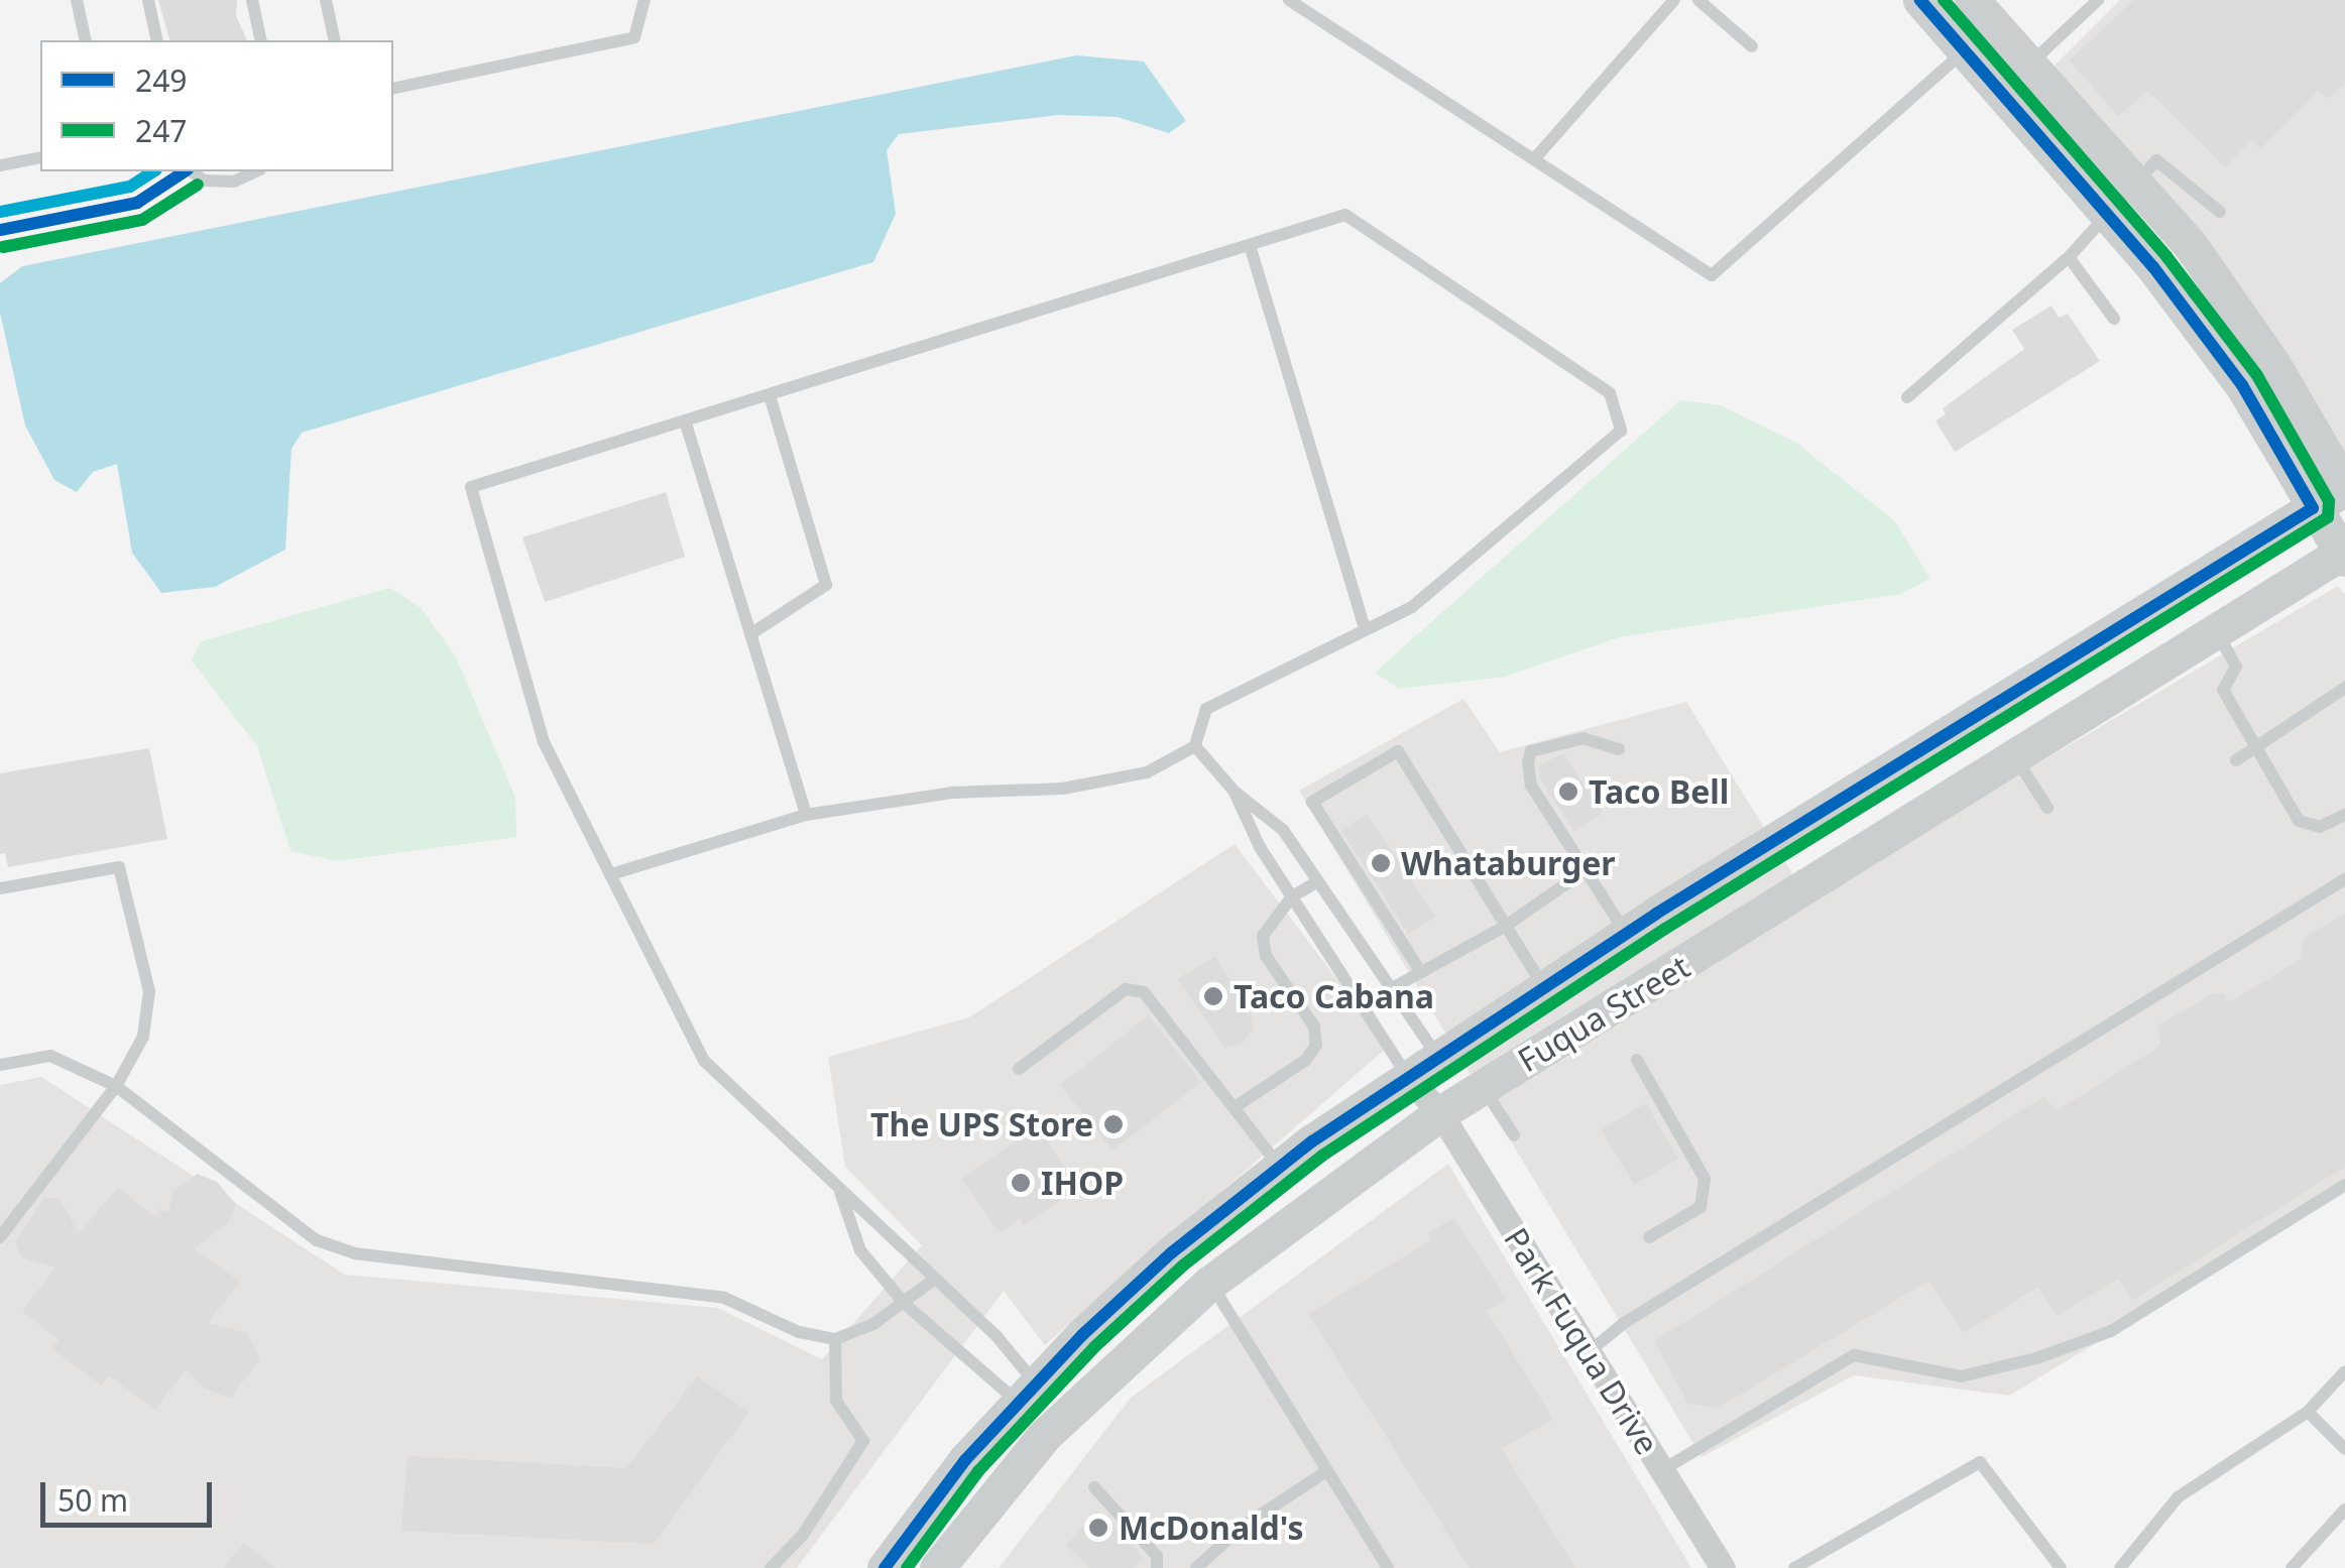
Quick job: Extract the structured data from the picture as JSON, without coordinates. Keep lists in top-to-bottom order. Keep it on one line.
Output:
{"streets":{"main road":["Fuqua Street"],"street":["Park Fuqua Drive"]},"crossings":[["Fuqua Street","Park Fuqua Drive"]],"places":["Taco Bell","Whataburger","Taco Cabana","The UPS Store","IHOP","McDonald's"],"lines":["transit line 249","transit line 247"],"legend":["249","247"],"scale_bar":"50 m"}
